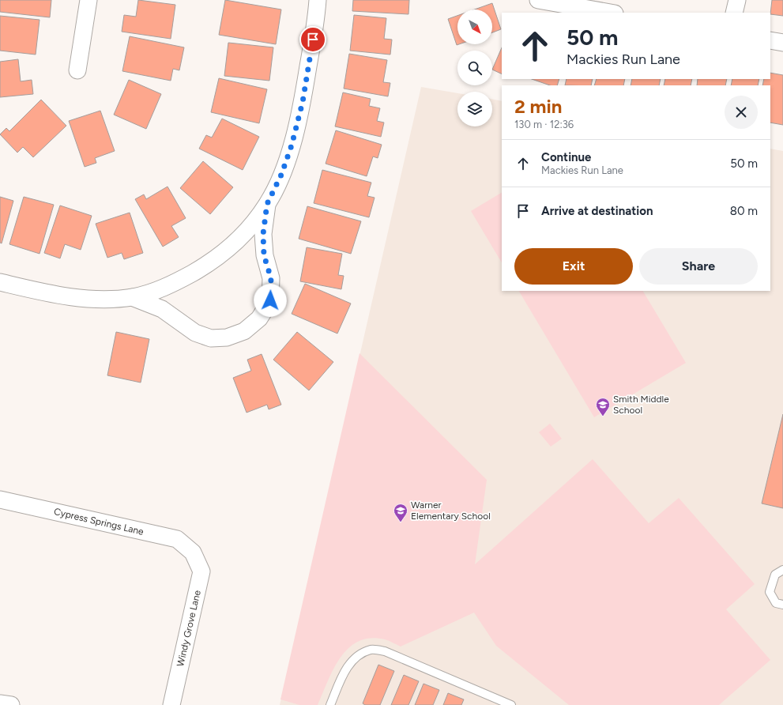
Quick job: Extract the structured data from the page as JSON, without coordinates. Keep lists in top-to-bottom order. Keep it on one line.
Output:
{"streets":{"street":["Cypress Springs Lane","Windy Grove Lane"]},"crossings":[["Cypress Springs Lane","Windy Grove Lane"]],"places":{"school or university":["Smith Middle School","Warner Elementary School"]},"north":"bottom right","page":{"turn":["50 m","Mackies Run Lane"],"heading":["2 min","130 m · 12:36"],"list":[{"name":"Continue","note":"Mackies Run Lane","value":"50 m"},{"name":"Arrive at destination","value":"80 m"}],"buttons":["Exit","Share"]}}
